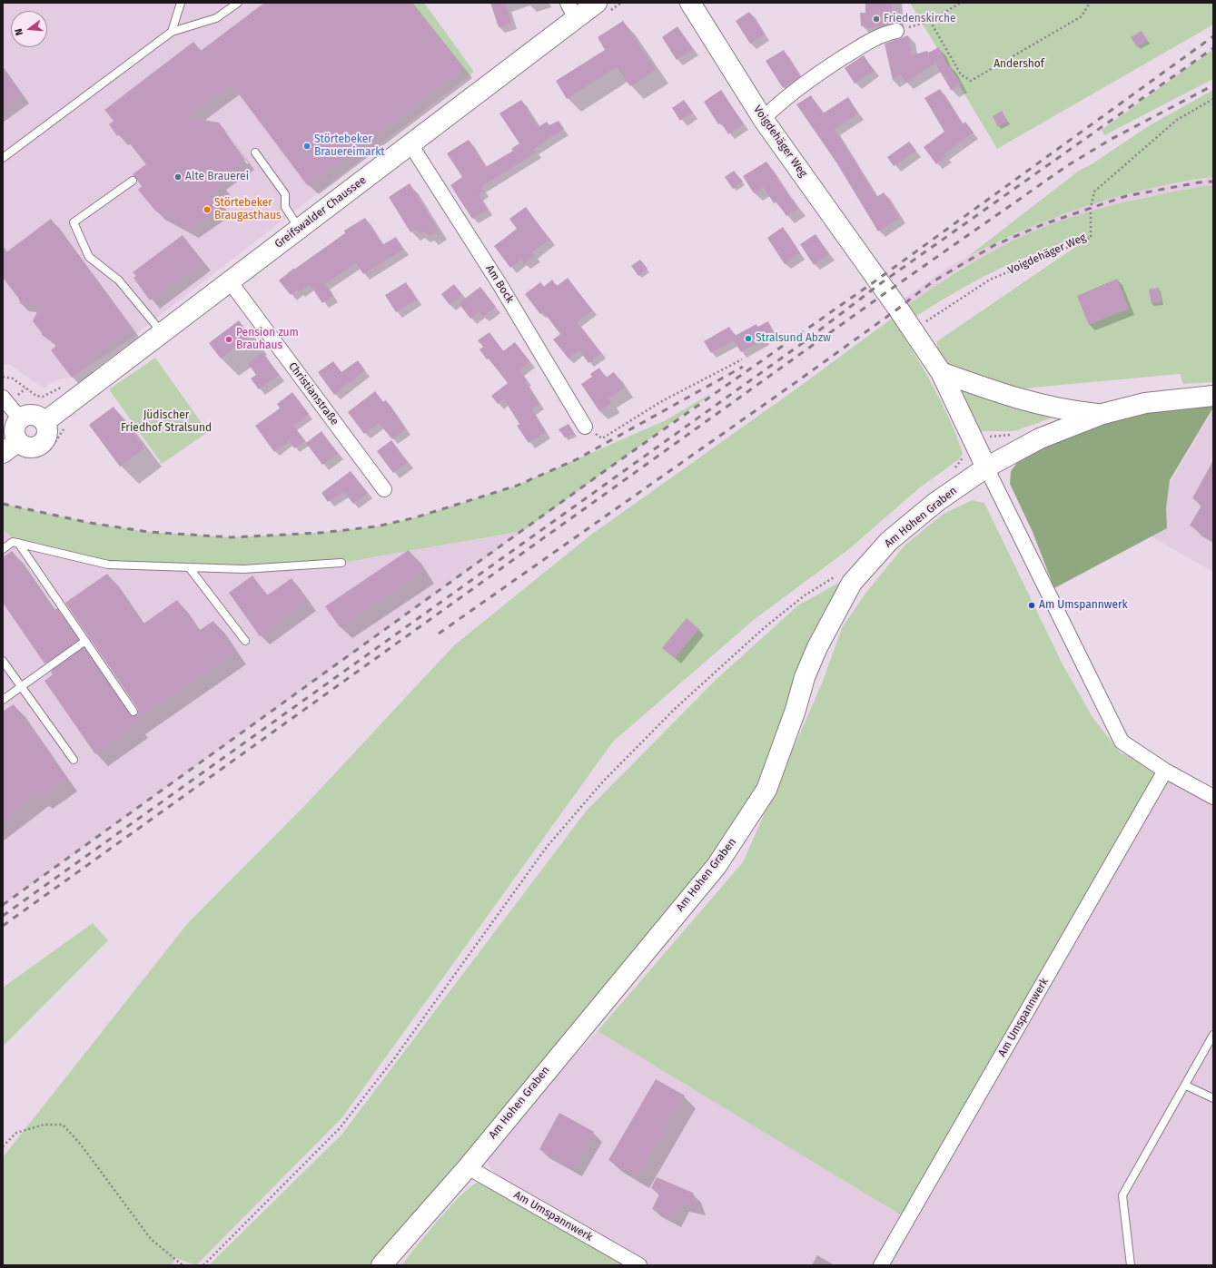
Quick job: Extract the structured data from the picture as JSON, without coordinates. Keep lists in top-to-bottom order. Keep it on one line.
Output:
{"streets":{"street":["Voigdehäger Weg","Greifswalder Chaussee","Am Bock","Christianstraße","Am Hohen Graben","Am Umspannwerk"]},"crossings":[["Voigdehäger Weg","Am Hohen Graben"],["Greifswalder Chaussee","Am Bock"],["Greifswalder Chaussee","Christianstraße"],["Am Hohen Graben","Am Umspannwerk"]],"parks":["Andershof","Jüdischer Friedhof Stralsund"],"places":["Friedenskirche","Störtebeker Brauereimarkt","Alte Brauerei","Störtebeker Braugasthaus","Stralsund Abzw","Pension zum Brauhaus","Am Umspannwerk"],"north":"left"}
